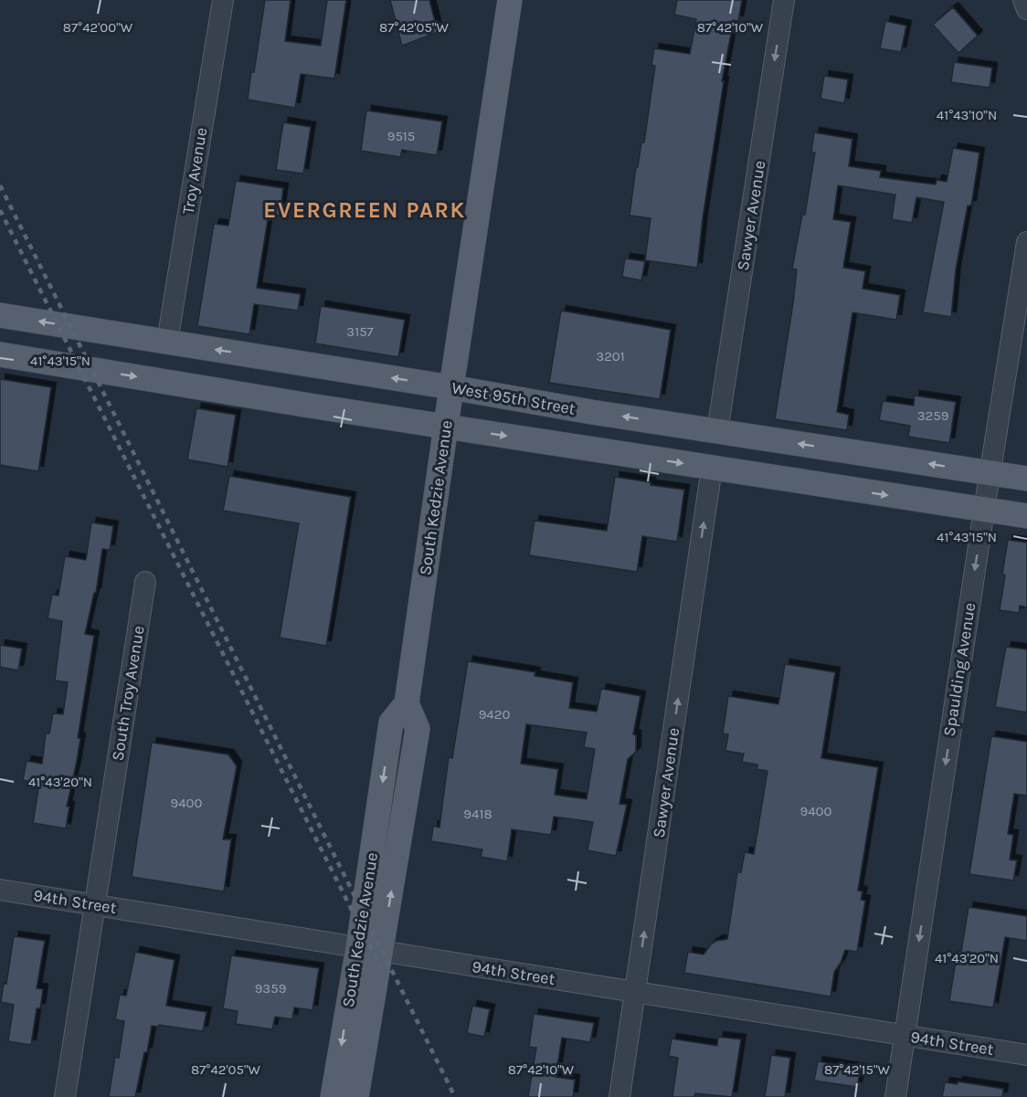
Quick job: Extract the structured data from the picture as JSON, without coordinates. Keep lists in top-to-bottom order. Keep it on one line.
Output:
{"streets":{"main road":["West 95th Street","South Kedzie Avenue"],"street":["Troy Avenue","Sawyer Avenue","Spaulding Avenue","South Troy Avenue","94th Street"]},"crossings":[["Troy Avenue","West 95th Street"],["Sawyer Avenue","West 95th Street"],["Sawyer Avenue","94th Street"],["West 95th Street","South Kedzie Avenue"],["West 95th Street","Spaulding Avenue"],["South Kedzie Avenue","94th Street"],["Spaulding Avenue","94th Street"],["South Troy Avenue","94th Street"]],"one_way":["Spaulding Avenue"],"districts":["EVERGREEN PARK"],"house_numbers":["9515","3157","3201","3259","9420","9400","9400","9418","9359"],"coordinates":["87°42'00\"W","87°42'05\"W","87°42'10\"W","41°43'10\"N","41°43'15\"N","41°43'20\"N","87°42'15\"W"]}
